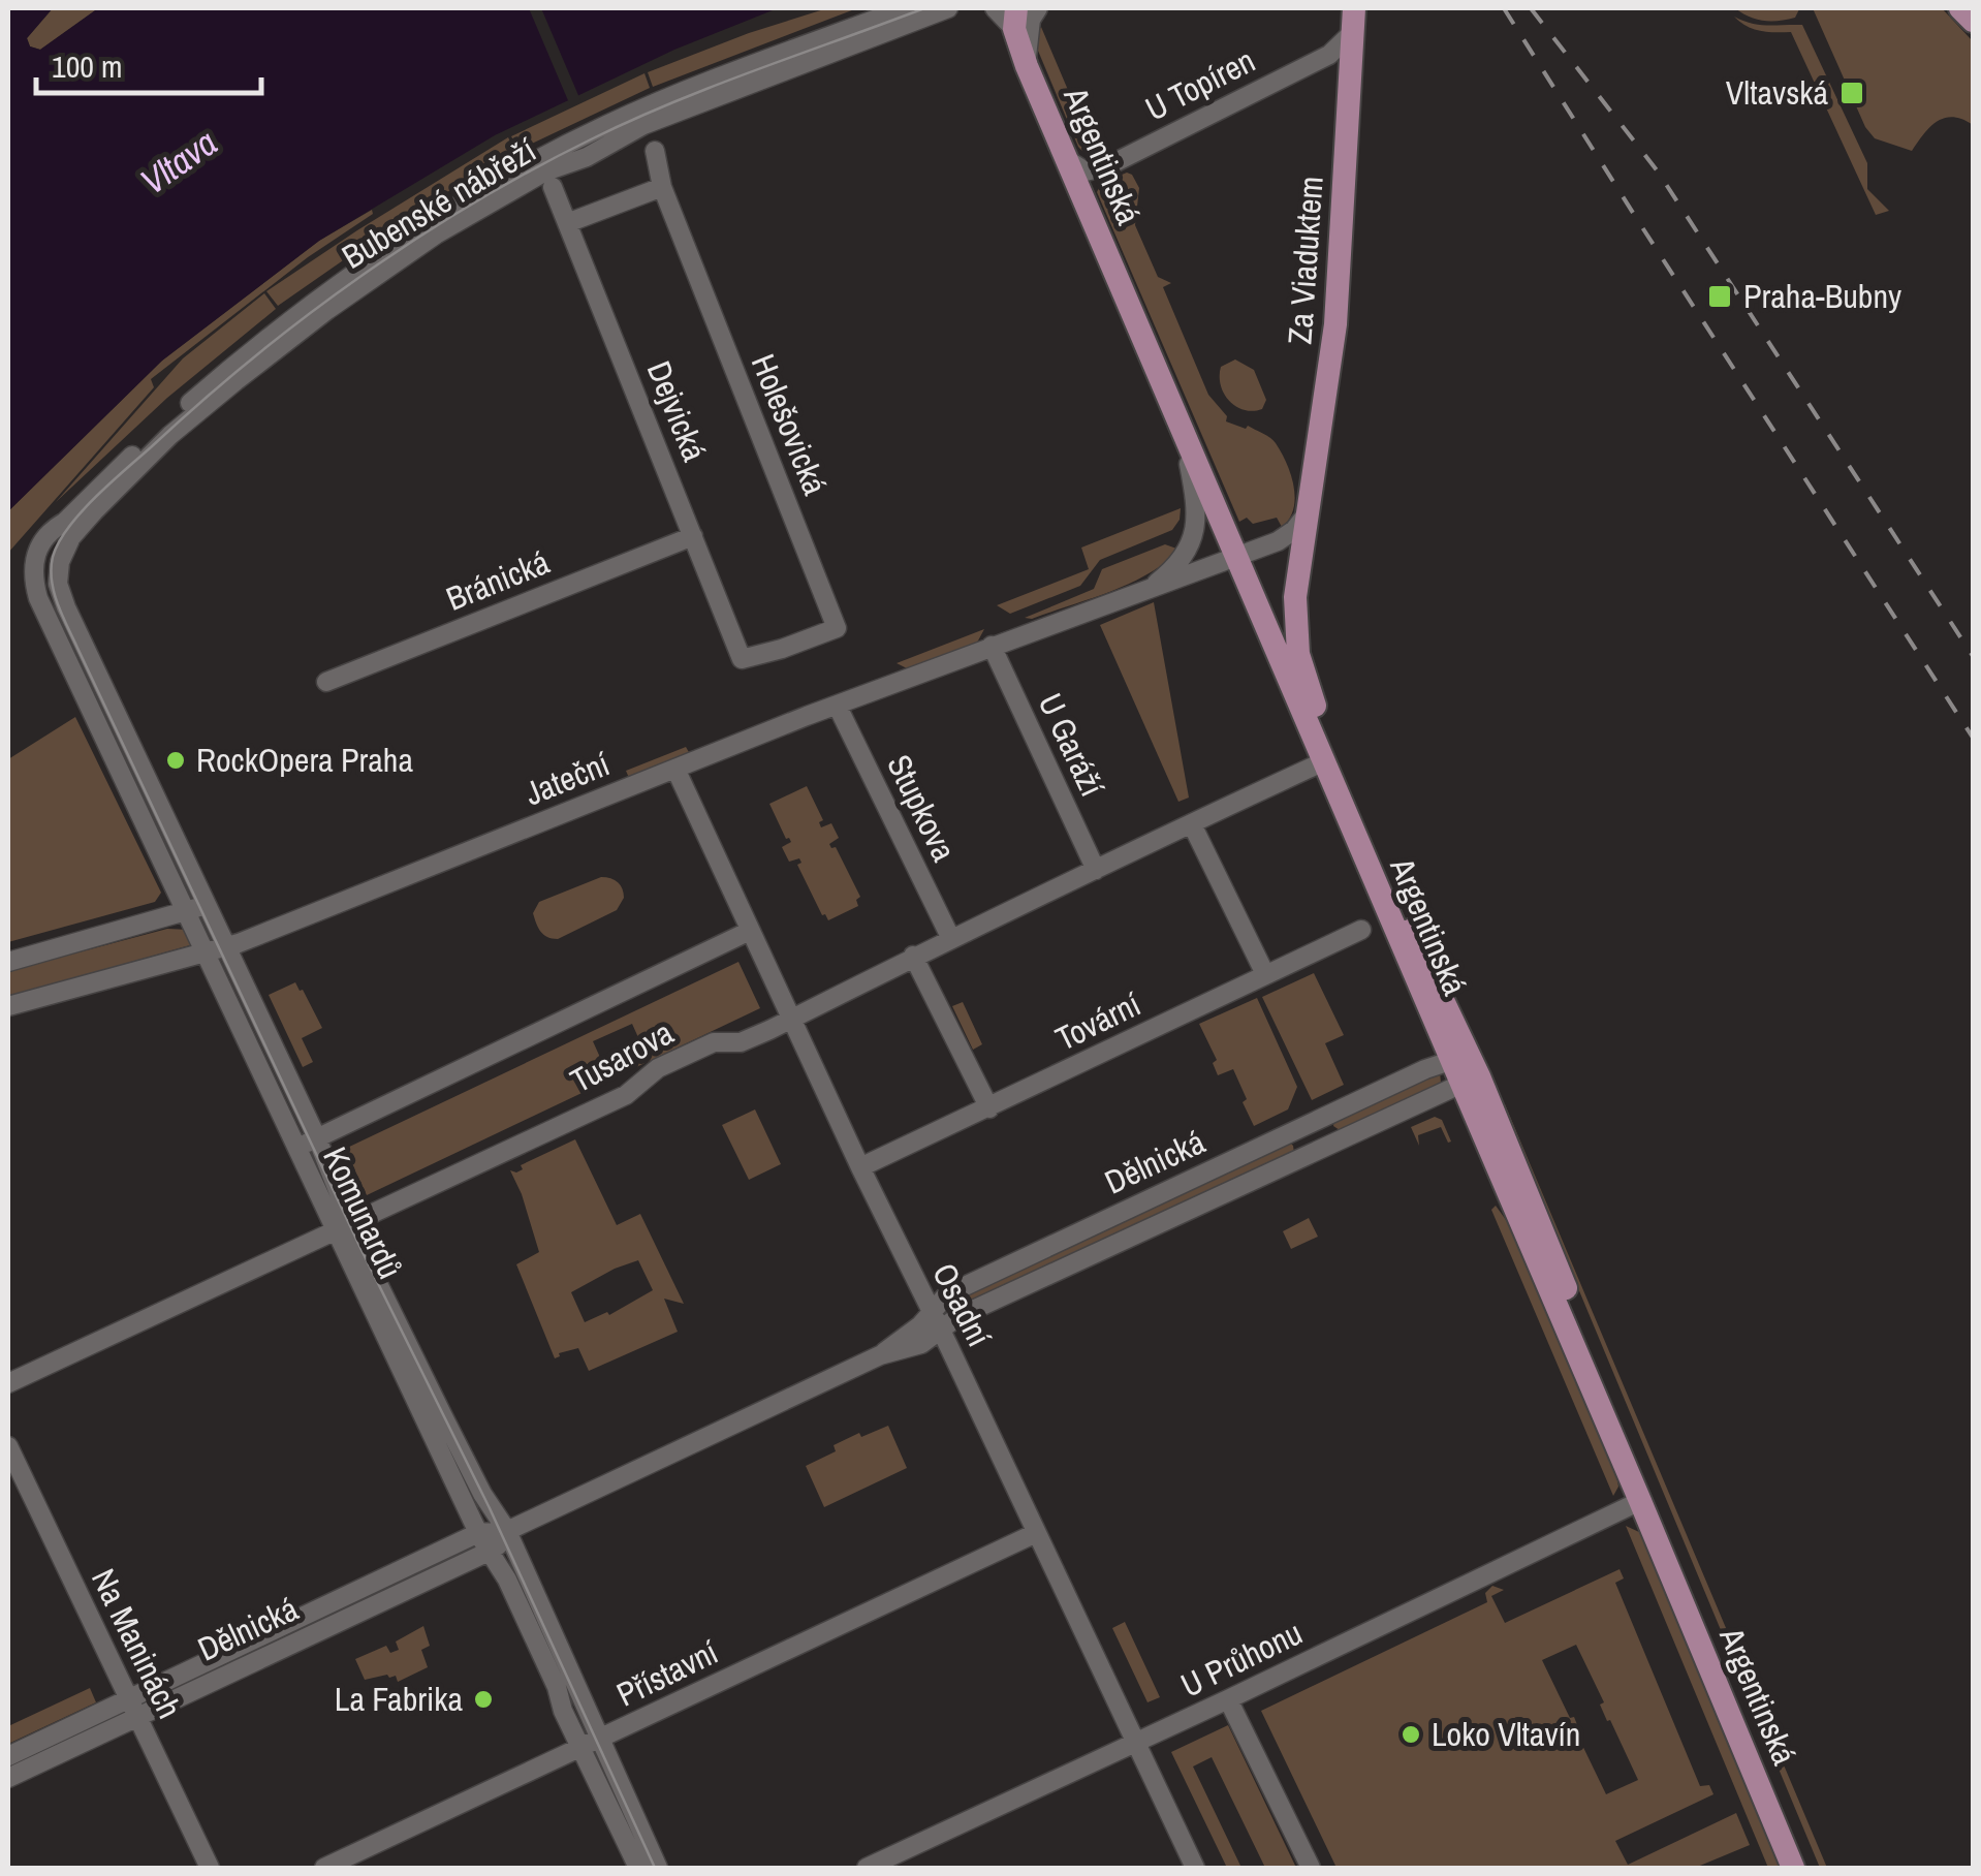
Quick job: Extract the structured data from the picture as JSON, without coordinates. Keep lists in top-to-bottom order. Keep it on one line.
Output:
{"streets":{"main road":["Argentinská","Za Viaduktem"],"street":["U Topíren","Bubenské nábřeží","Dejvická","Holešovická","Bránická","U Garáží","Jateční","Stupkova","Tovární","Tusarova","Dělnická","Komunardů","Osadní","Na Maninách","U Průhonu","Přístavní"]},"crossings":[["U Topíren","Argentinská"],["U Topíren","Za Viaduktem"],["Argentinská","Za Viaduktem"],["Argentinská","Jateční"],["Argentinská","Tusarova"],["Argentinská","Dělnická"],["Argentinská","U Průhonu"],["Bubenské nábřeží","Komunardů"],["Za Viaduktem","Jateční"],["Dejvická","Holešovická"],["Dejvická","Bránická"],["U Garáží","Jateční"],["U Garáží","Tusarova"],["Jateční","Stupkova"],["Jateční","Komunardů"],["Jateční","Osadní"],["Stupkova","Tusarova"],["Tovární","Osadní"],["Tusarova","Komunardů"],["Tusarova","Osadní"],["Dělnická","Komunardů"],["Dělnická","Osadní"],["Dělnická","Na Maninách"],["Komunardů","Přístavní"],["Osadní","U Průhonu"],["Osadní","Přístavní"]],"water":["Vltava"],"places":{"transit":["Vltavská","Praha-Bubny"],"other":["RockOpera Praha","La Fabrika","Loko Vltavín"]},"scale_bar":"100 m"}
